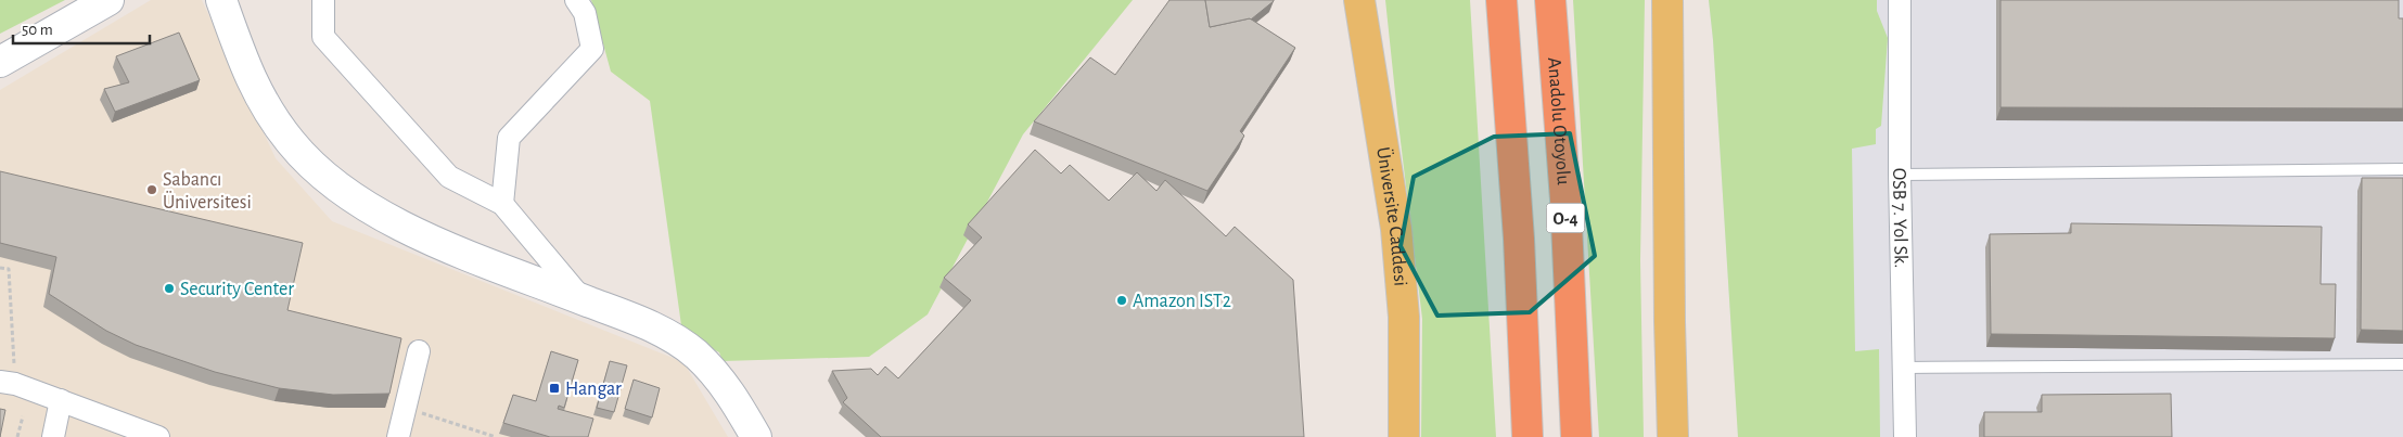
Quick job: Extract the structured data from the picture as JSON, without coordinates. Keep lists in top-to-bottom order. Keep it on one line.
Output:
{"streets":{"highway":["Anadolu Otoyolu","O-4"],"main road":["Üniversite Caddesi"],"street":["OSB 7. Yol Sk."]},"places":{"other":["Sabancı Üniversitesi","Security Center","Amazon IST2"],"transit":["Hangar"]},"scale_bar":"50 m"}
